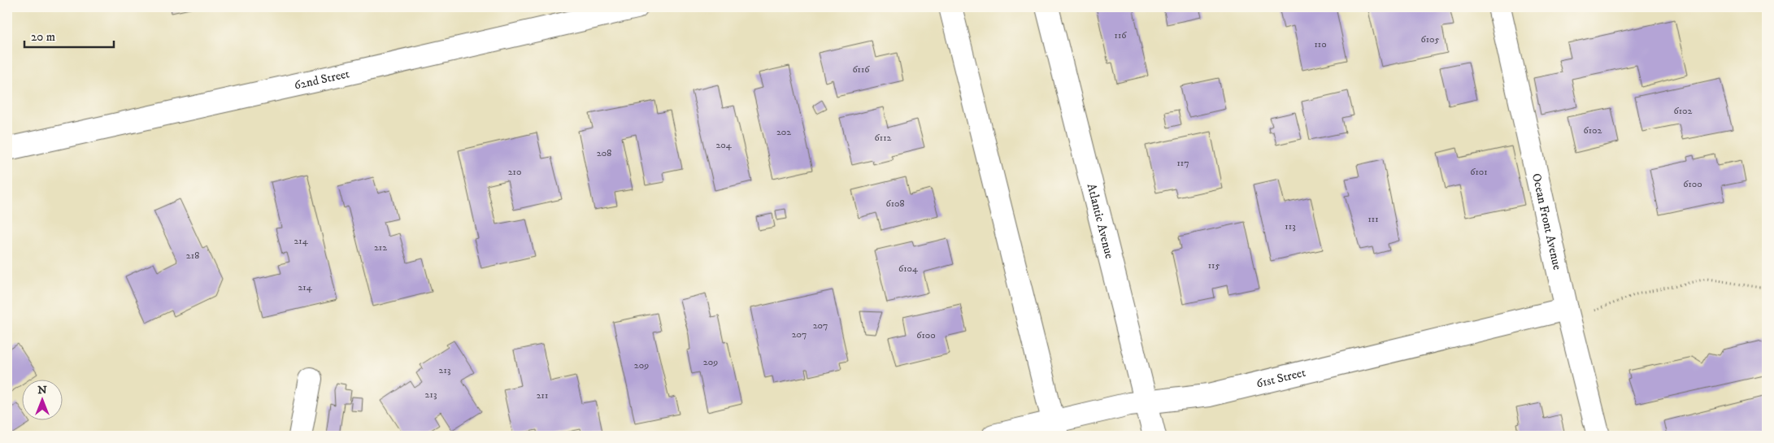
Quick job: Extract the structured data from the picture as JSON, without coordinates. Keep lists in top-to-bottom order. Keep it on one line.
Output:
{"streets":{"main road":["62nd Street","Atlantic Avenue","Ocean Front Avenue","61st Street"]},"crossings":[["Atlantic Avenue","61st Street"],["Ocean Front Avenue","61st Street"]],"house_numbers":["116","6105","110","6116","6102","6102","202","6112","204","208","117","210","6101","6100","6108","111","113","214","212","218","115","6104","214","207","207","6100","209","209","213","213","211"],"scale_bar":"20 m","north":"top"}
